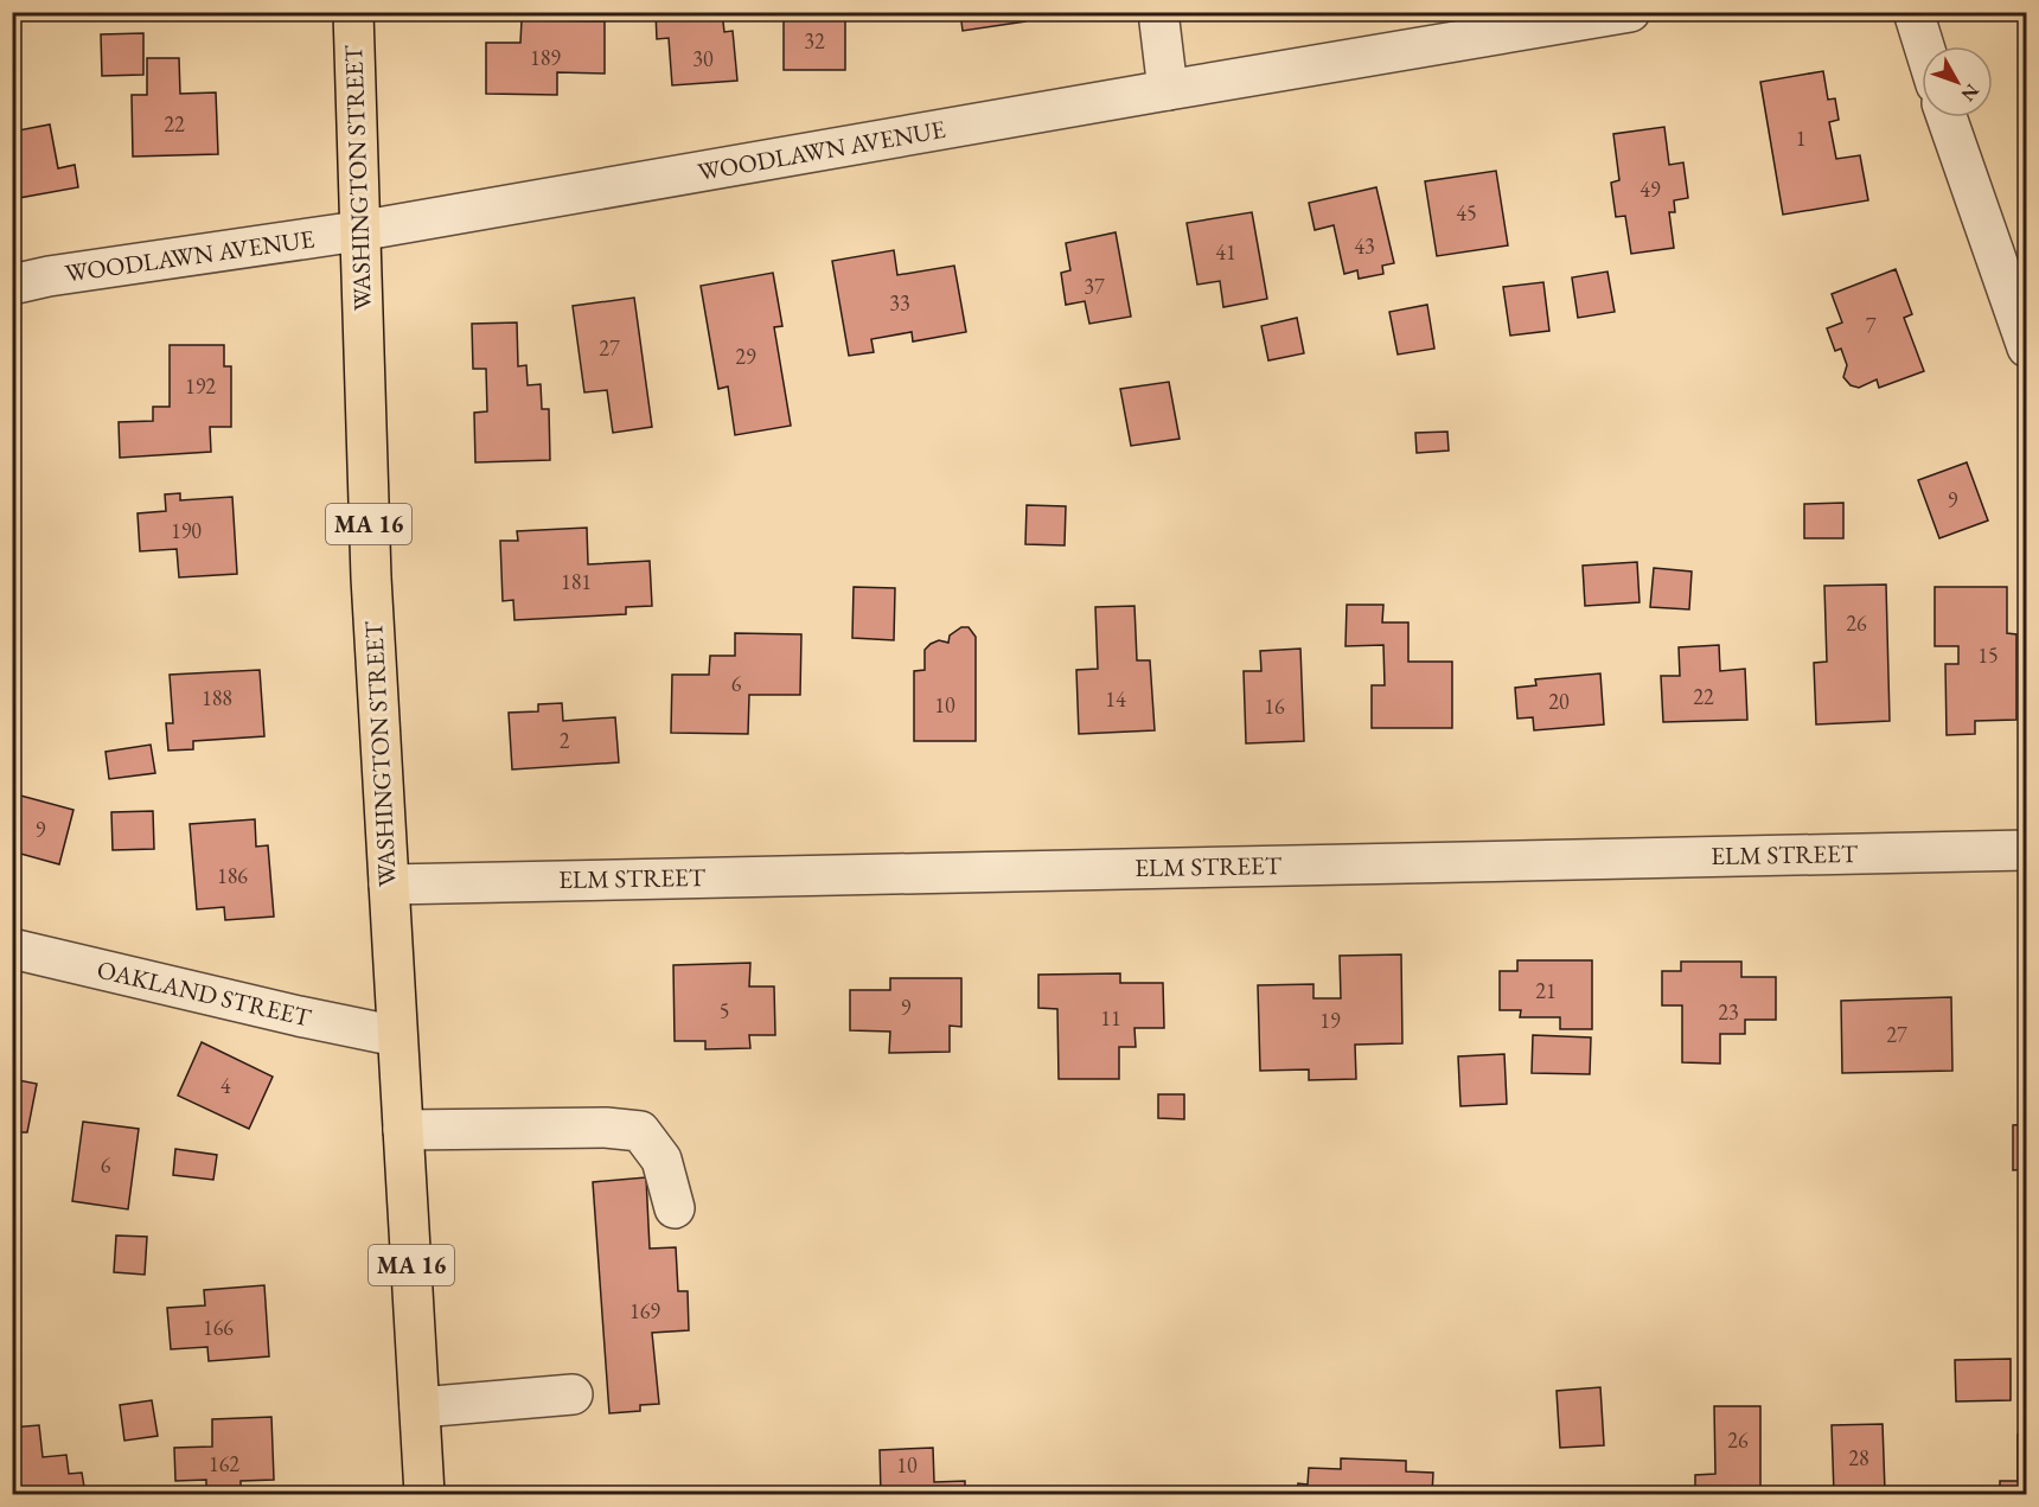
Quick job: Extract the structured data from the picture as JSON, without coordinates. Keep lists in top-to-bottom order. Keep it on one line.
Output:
{"streets":{"main road":["WASHINGTON STREET","MA 16"],"street":["WOODLAWN AVENUE","ELM STREET","OAKLAND STREET"]},"crossings":[["WOODLAWN AVENUE","WASHINGTON STREET"],["WASHINGTON STREET","ELM STREET"],["WASHINGTON STREET","OAKLAND STREET"]],"house_numbers":["32","189","30","22","1","49","45","43","41","37","33","7","27","29","192","9","190","181","26","15","6","22","188","14","20","10","16","2","9","186","21","9","5","23","11","19","27","4","6","169","166","26","28","162","10"],"north":"bottom right"}
